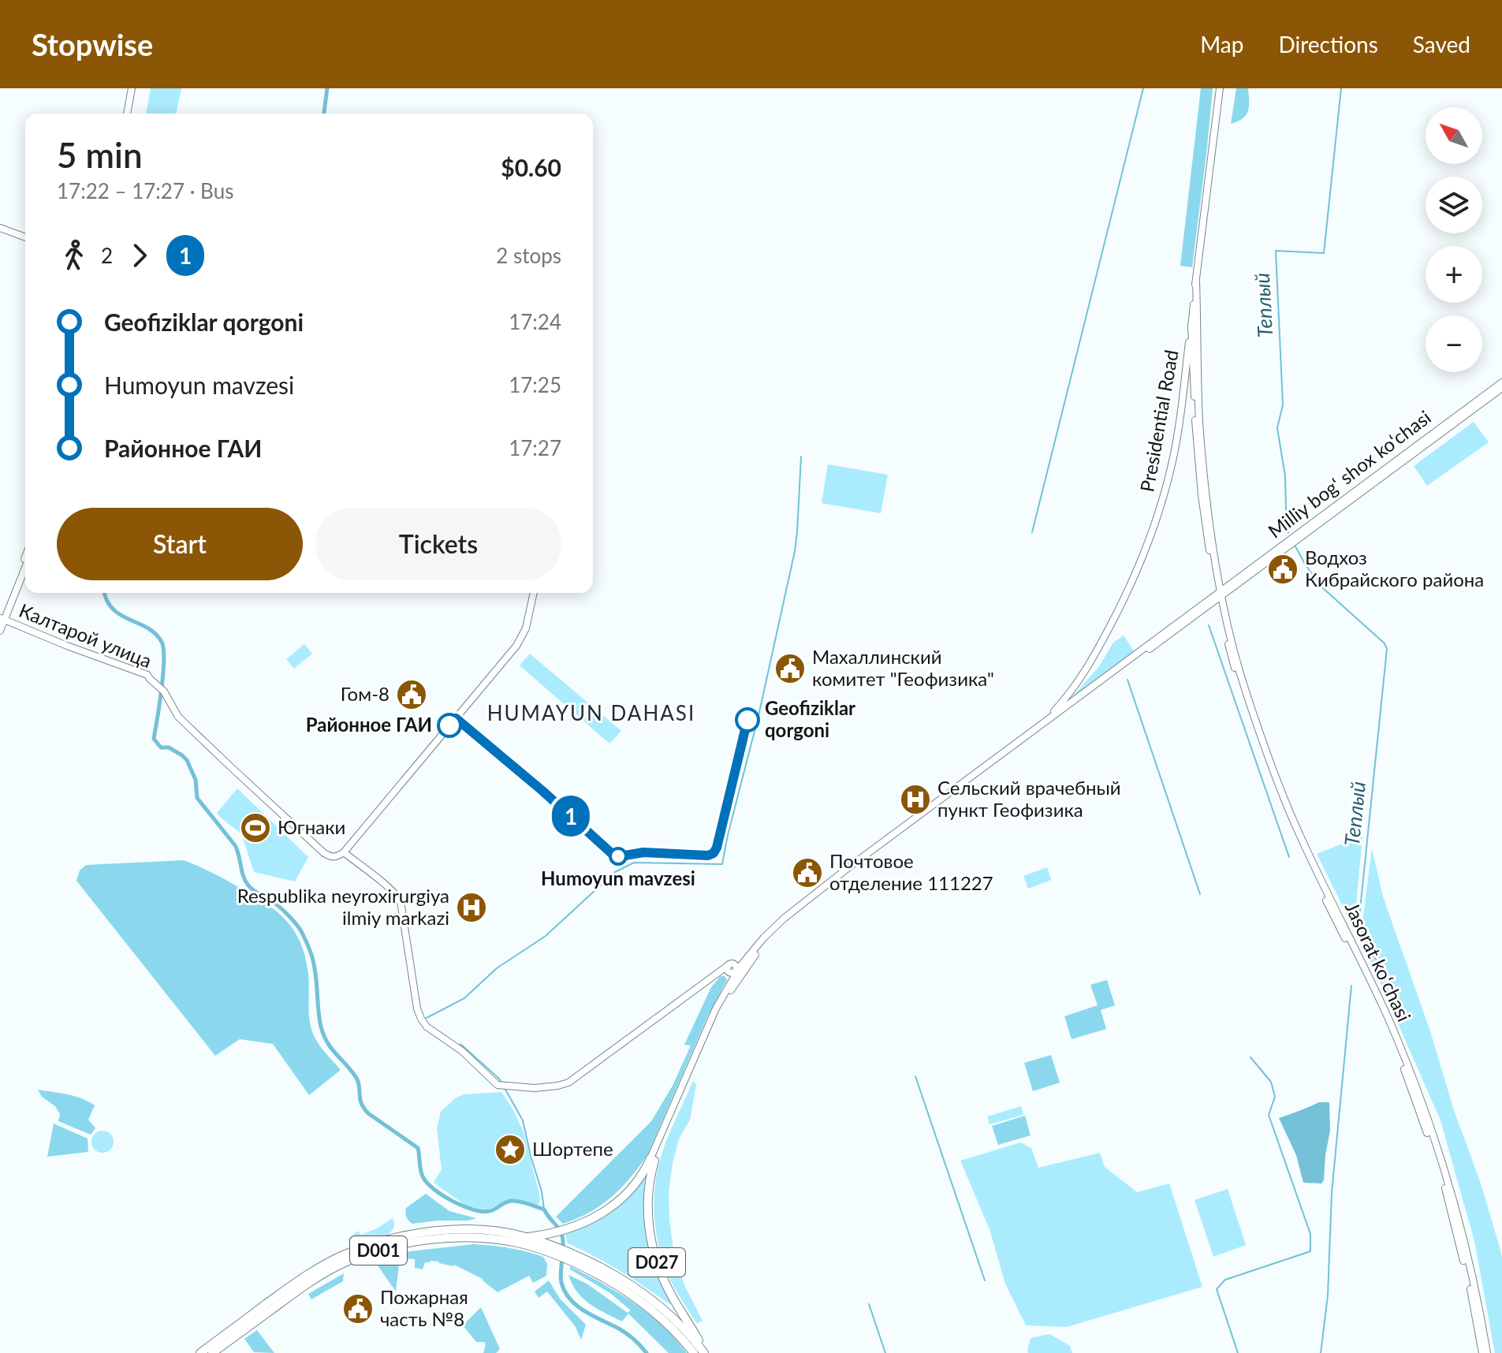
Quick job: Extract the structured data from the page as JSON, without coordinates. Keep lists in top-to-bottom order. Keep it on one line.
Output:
{"streets":{"highway":["D001","D027"],"main road":["Presidential Road","Milliy bog‘ shox ko‘chasi","Калтарой улица","Jasorat koʻchasi"]},"crossings":[["Presidential Road","D027"],["Milliy bog‘ shox ko‘chasi","Jasorat koʻchasi"],["Milliy bog‘ shox ko‘chasi","D027"],["Jasorat koʻchasi","D027"],["D001","D027"]],"districts":["HUMAYUN DAHASI"],"water":["Теплый"],"places":{"public building":["Водхоз Кибрайского района","Махаллинский комитет \"Геофизика\"","Гом-8","Почтовое отделение 111227","Пожарная часть №8"],"other":["Geofiziklar qorgoni","Районное ГАИ","Humoyun mavzesi"],"hospital":["Сельский врачебный пункт Геофизика","Respublika neyroxirurgiya ilmiy markazi"],"sports":["Югнаки"],"place":["Шортепе"]},"lines":["bus line 1"],"north":"top left","page":{"header":"Stopwise","nav":["Map","Directions","Saved"],"on_map":"1","map_buttons":["+","−"],"heading":["5 min","17:22 – 17:27 · Bus","$0.60"],"legs":["2","1","2 stops"],"list":[{"name":"Geofiziklar qorgoni","value":"17:24"},{"name":"Humoyun mavzesi","value":"17:25"},{"name":"Районное ГАИ","value":"17:27"}],"buttons":["Start","Tickets"]}}
